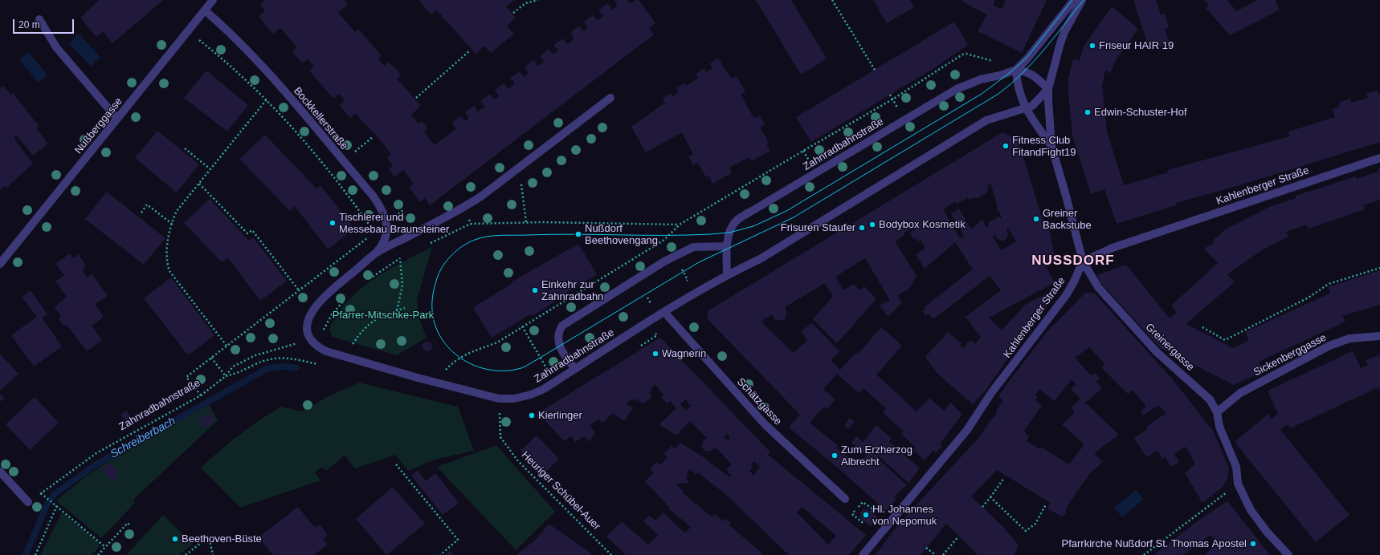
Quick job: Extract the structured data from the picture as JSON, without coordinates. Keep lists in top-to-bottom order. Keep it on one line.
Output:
{"streets":{"street":["Bockkellerstraße","Nußberggasse","Zahnradbahnstraße","Kahlenberger Straße","Greinergasse","Sickenberggasse","Schätzgasse"],"path":["Heuriger Schübel-Auer"]},"crossings":[["Bockkellerstraße","Nußberggasse"],["Zahnradbahnstraße","Greinergasse"],["Zahnradbahnstraße","Schätzgasse"],["Zahnradbahnstraße","Heuriger Schübel-Auer"],["Kahlenberger Straße","Greinergasse"],["Greinergasse","Sickenberggasse"]],"districts":["NUSSDORF"],"water":["Schreiberbach"],"parks":["Pfarrer-Mitschke-Park"],"places":["Friseur HAIR 19","Edwin-Schuster-Hof","Fitness Club FitandFight19","Greiner Backstube","Tischlerei und Messebau Braunsteiner","Bodybox Kosmetik","Frisuren Staufer","Nußdorf Beethovengang","Einkehr zur Zahnradbahn","Wagnerin","Kierlinger","Zum Erzherzog Albrecht","Hl. Johannes von Nepomuk","Beethoven-Büste","Pfarrkirche Nußdorf St. Thomas Apostel"],"scale_bar":"20 m"}
